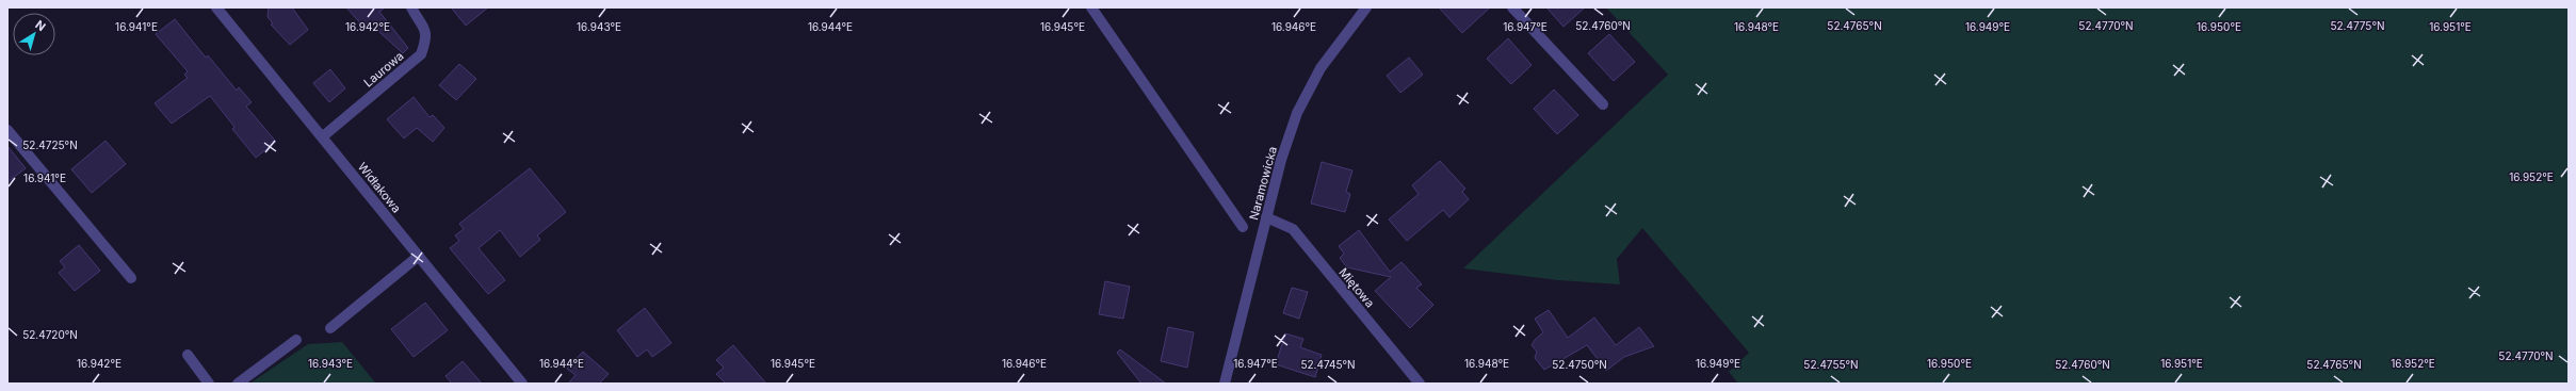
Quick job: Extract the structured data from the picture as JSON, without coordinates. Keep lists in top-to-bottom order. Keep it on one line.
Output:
{"streets":{"street":["Laurowa","Naramowicka","Widłakowa","Miętowa"]},"crossings":[["Laurowa","Widłakowa"],["Naramowicka","Miętowa"]],"north":"top right","coordinates":["52.4770°N","52.4760°N","52.4765°N","52.4775°N","16.941°E","16.942°E","16.943°E","16.944°E","16.945°E","16.946°E","16.947°E","16.948°E","16.949°E","16.951°E","16.950°E","52.4725°N","16.952°E","52.4720°N","52.4745°N","52.4750°N","52.4755°N"]}
